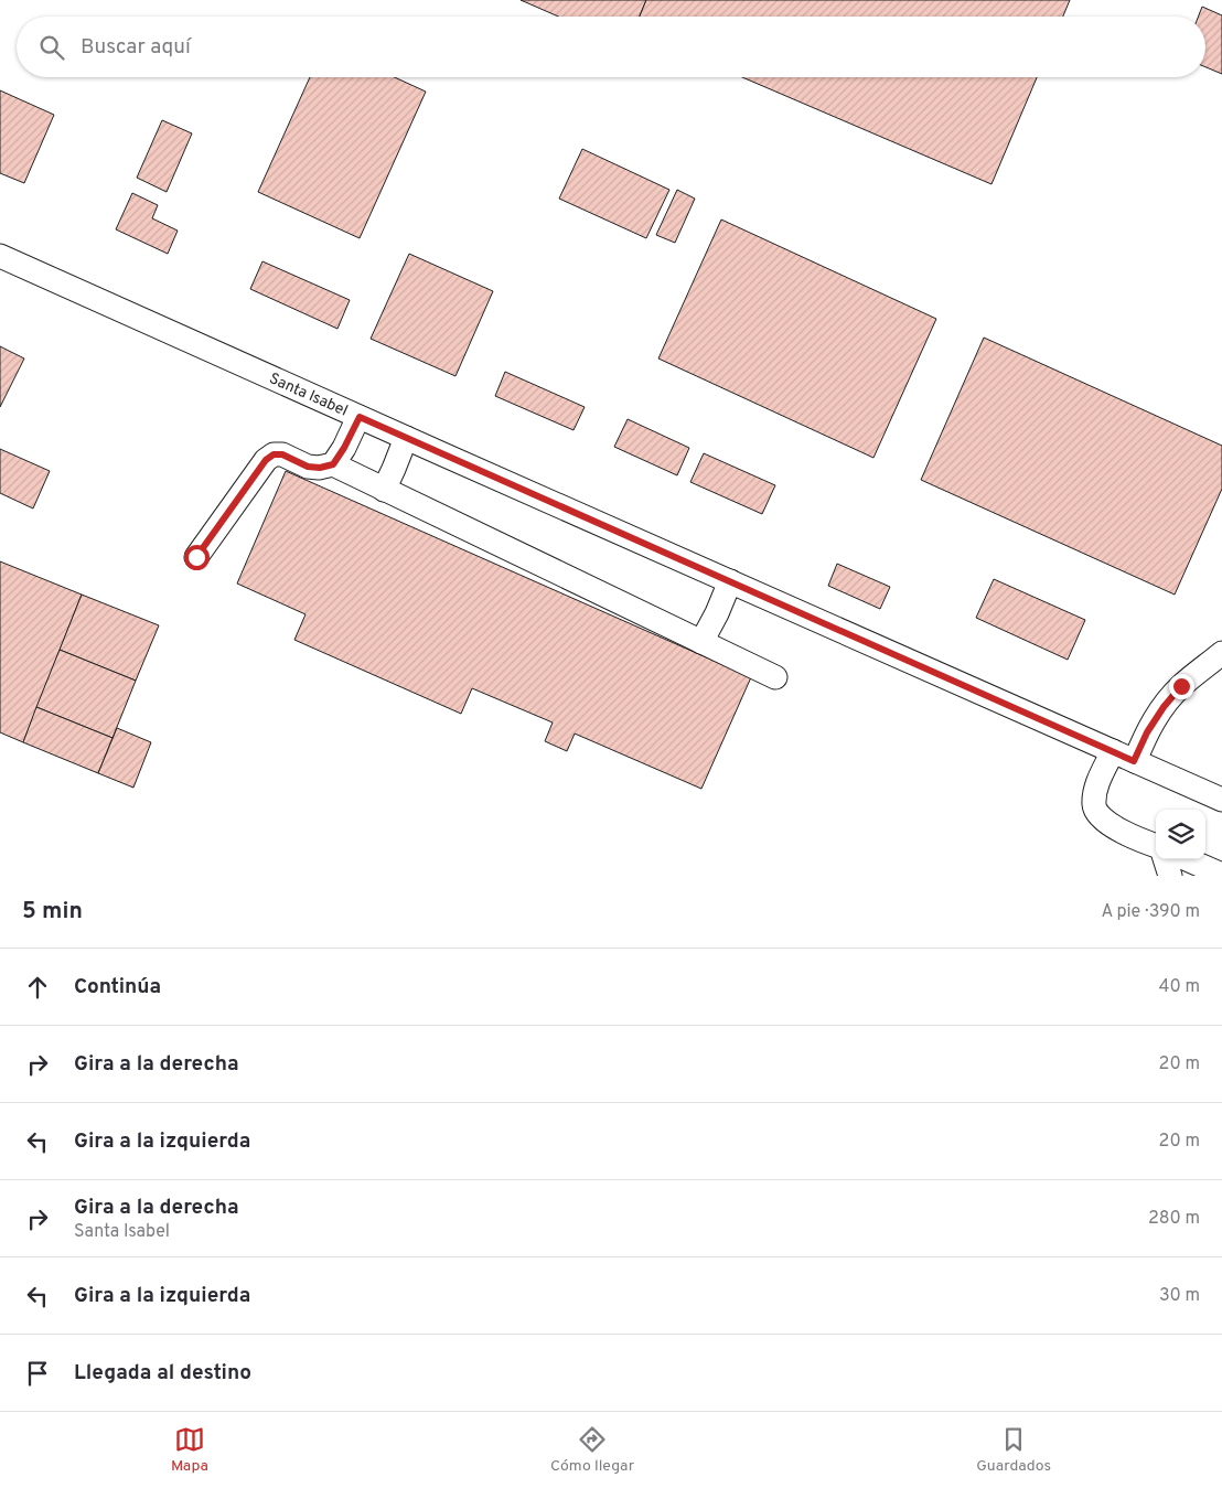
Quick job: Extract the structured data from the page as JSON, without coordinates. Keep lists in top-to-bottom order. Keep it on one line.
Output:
{"streets":{"street":["Santa Isabel"]},"page":{"search":"Buscar aquí","heading":["5 min","A pie · 390 m"],"list":[["Continúa","40 m"],["Gira a la derecha","20 m"],["Gira a la izquierda","20 m"],["Gira a la derecha","Santa Isabel","280 m"],["Gira a la izquierda","30 m"],"Llegada al destino"],"nav":["Mapa","Cómo llegar","Guardados"]}}
